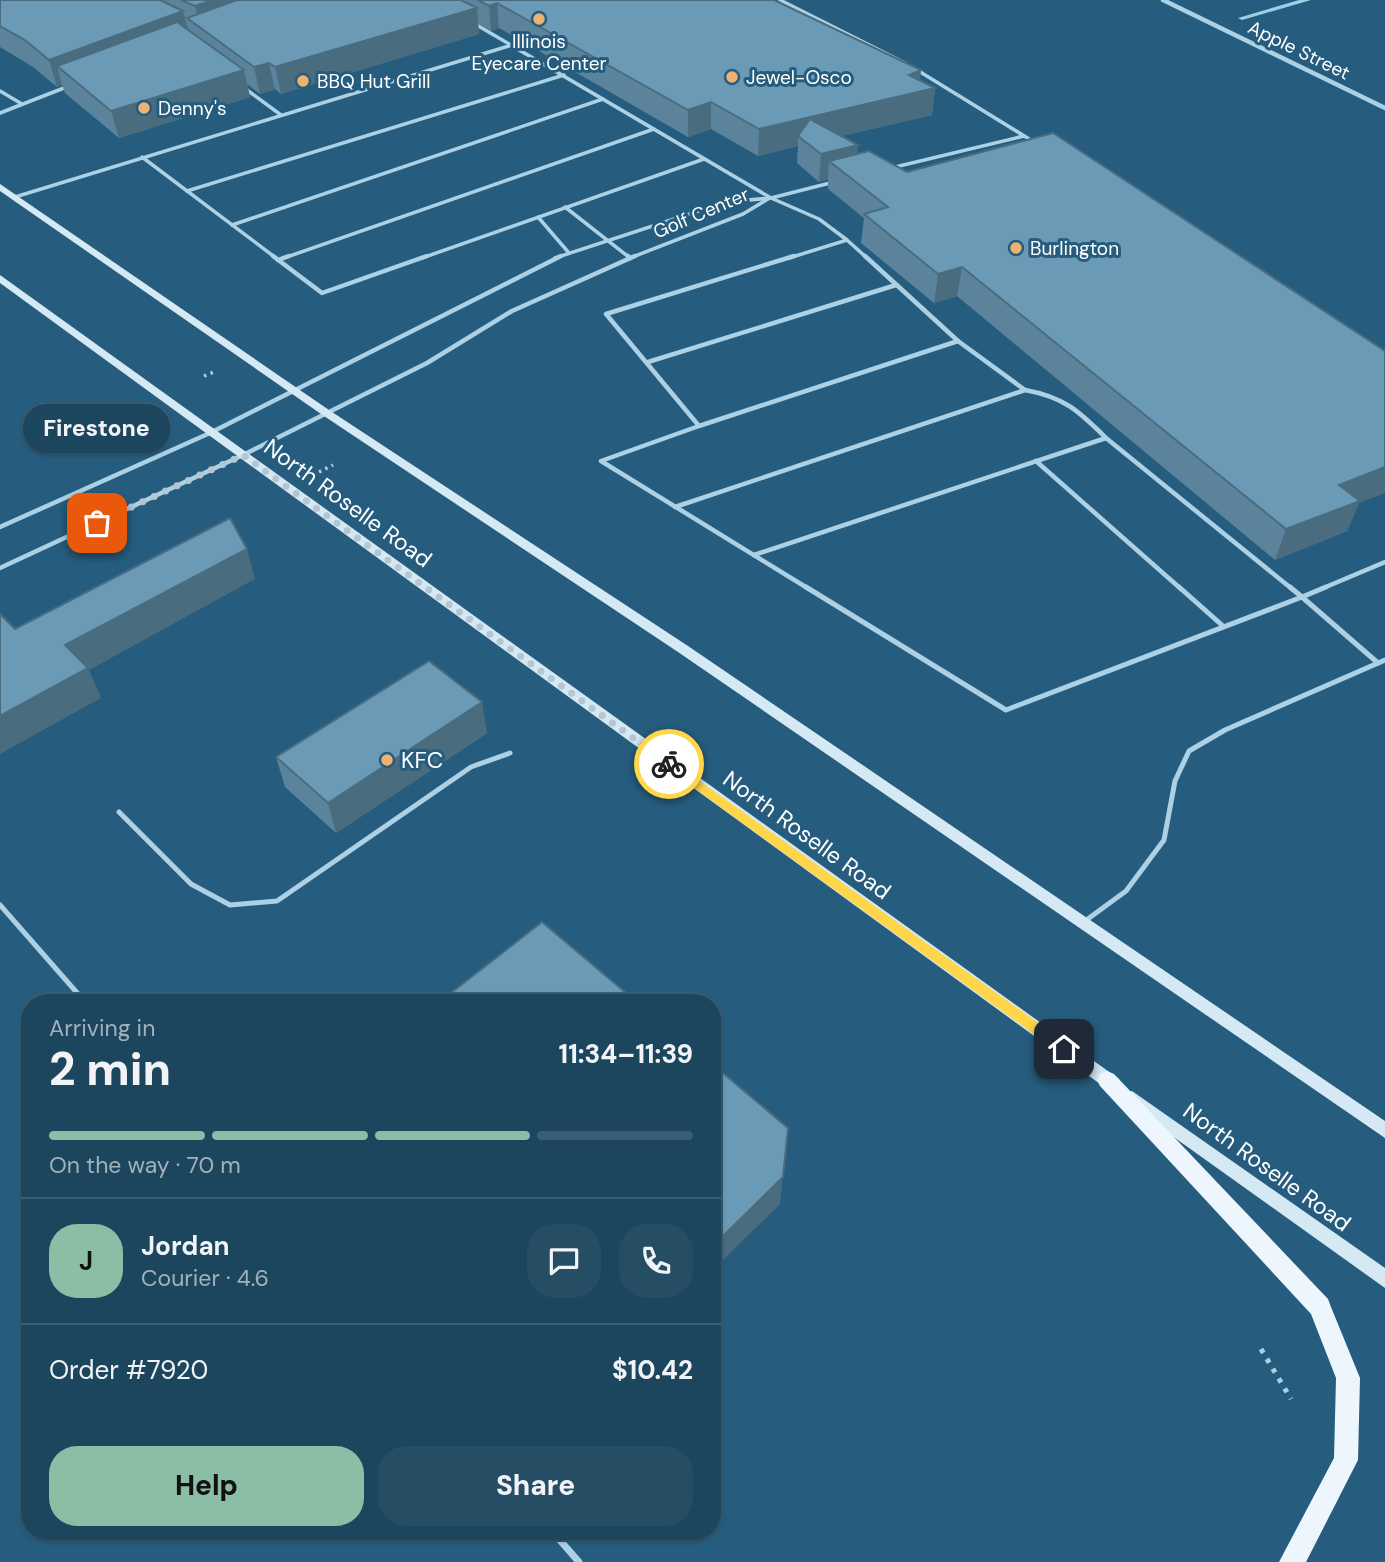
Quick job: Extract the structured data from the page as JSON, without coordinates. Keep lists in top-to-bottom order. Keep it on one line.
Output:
{"streets":{"main road":["North Roselle Road"],"street":["Apple Street"],"lane":["Golf Center"]},"crossings":[["Golf Center","North Roselle Road"]],"places":["Illinois Eyecare Center","Jewel-Osco","BBQ Hut Grill","Denny's","Burlington","Firestone","KFC"],"page":{"bubble":"Firestone","heading":["2 min","Arriving in","11:34–11:39"],"panel":["Jordan","Courier · 4.6","Order #7920","$10.42"],"bar":"On the way · 70 m","round":"J","buttons":["Help","Share"]}}
